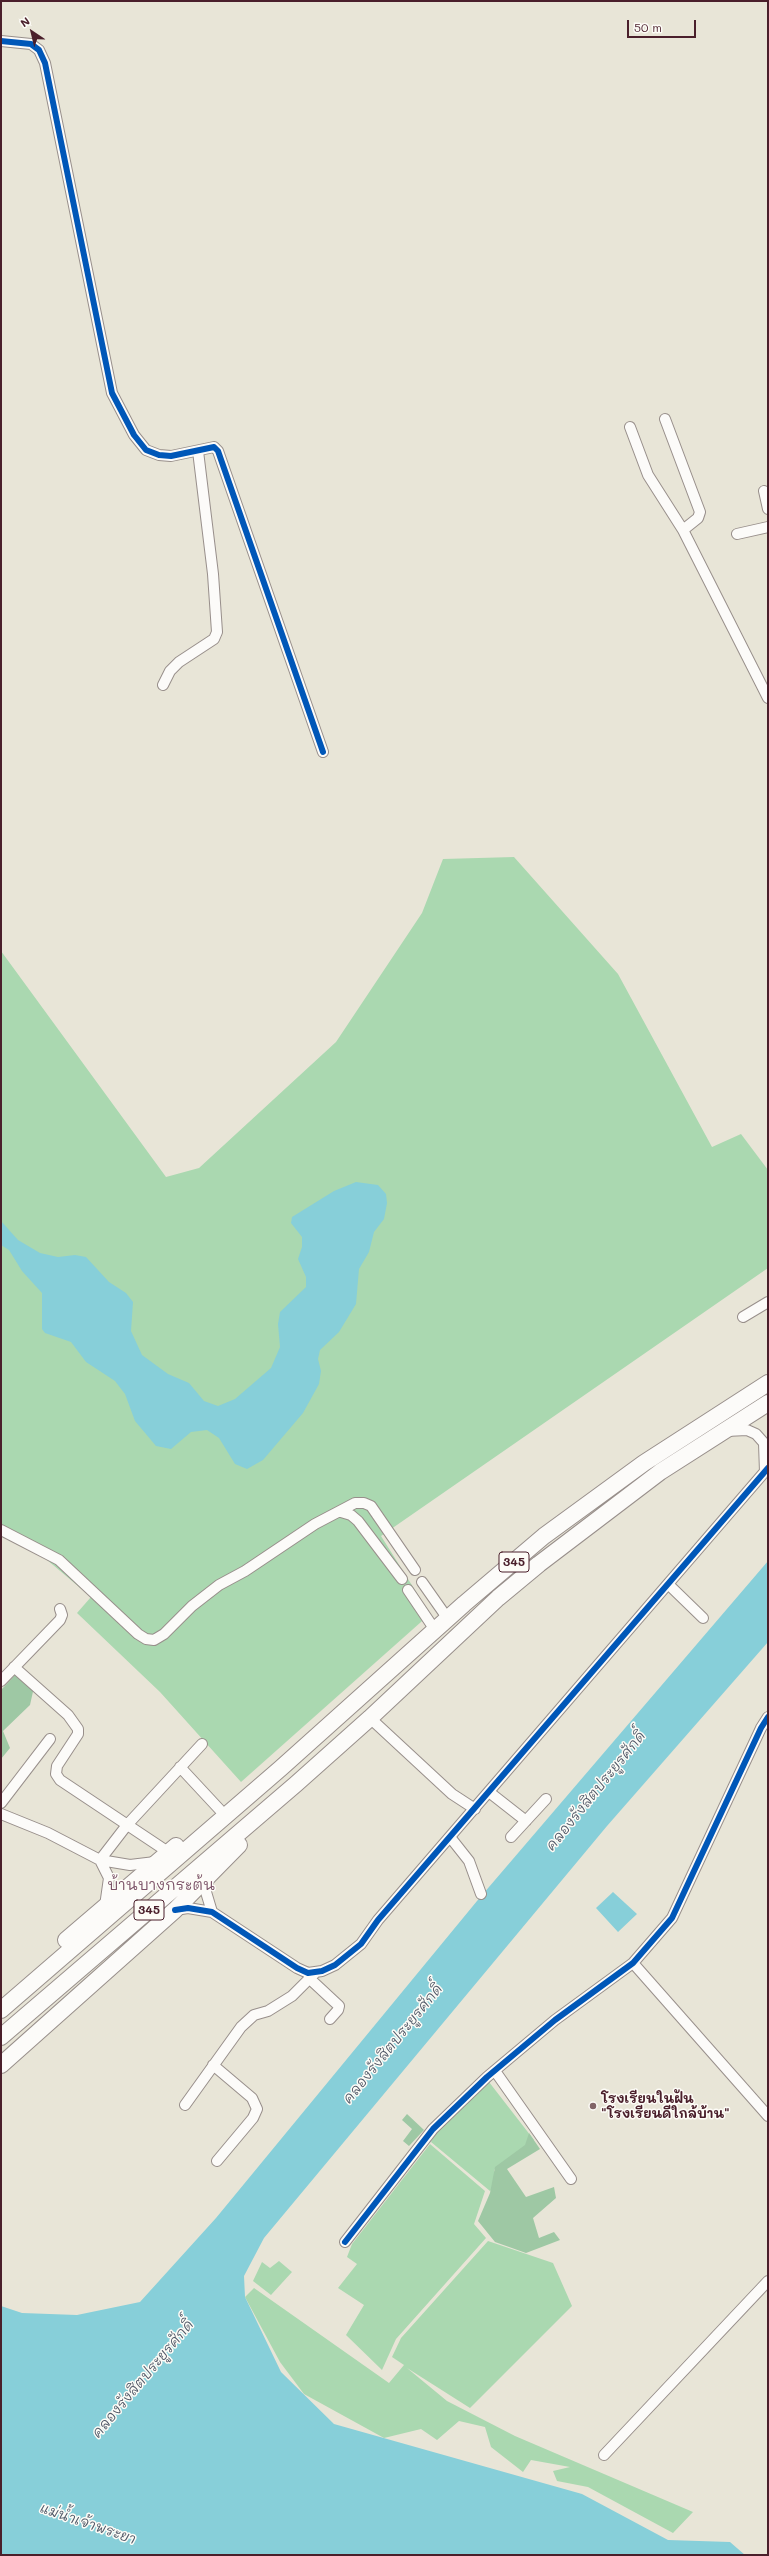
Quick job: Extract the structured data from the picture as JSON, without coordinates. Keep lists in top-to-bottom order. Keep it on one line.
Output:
{"streets":{"main road":["345"]},"districts":["บ้านบางกระต้น"],"water":["คลองรังสิตประยูรศักดิ์","แม่น้ำเจ้าพระยา"],"places":["โรงเรียนในฝัน \"โรงเรียนดีใกล้บ้าน\""],"scale_bar":"50 m","north":"top left"}
